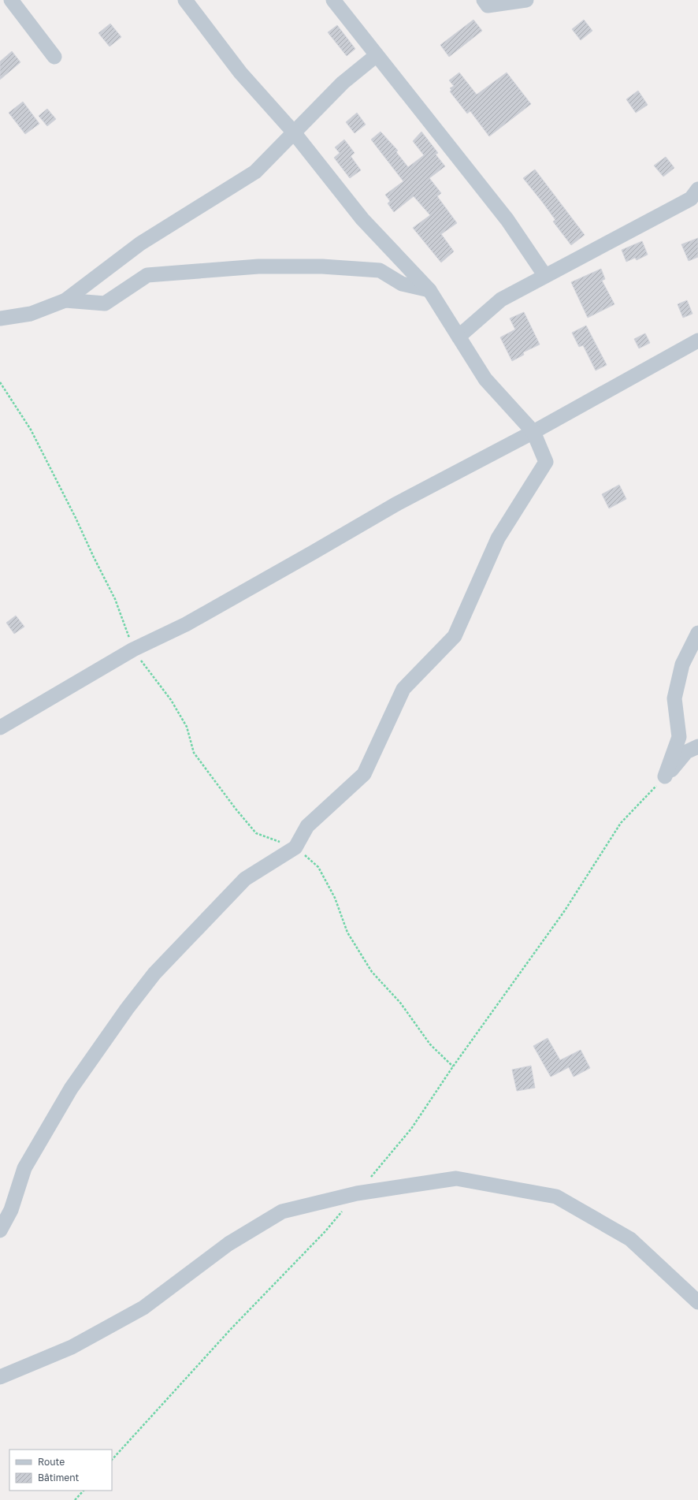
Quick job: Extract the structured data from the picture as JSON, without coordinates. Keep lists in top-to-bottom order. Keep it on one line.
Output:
{"legend":["Route","Bâtiment"]}
